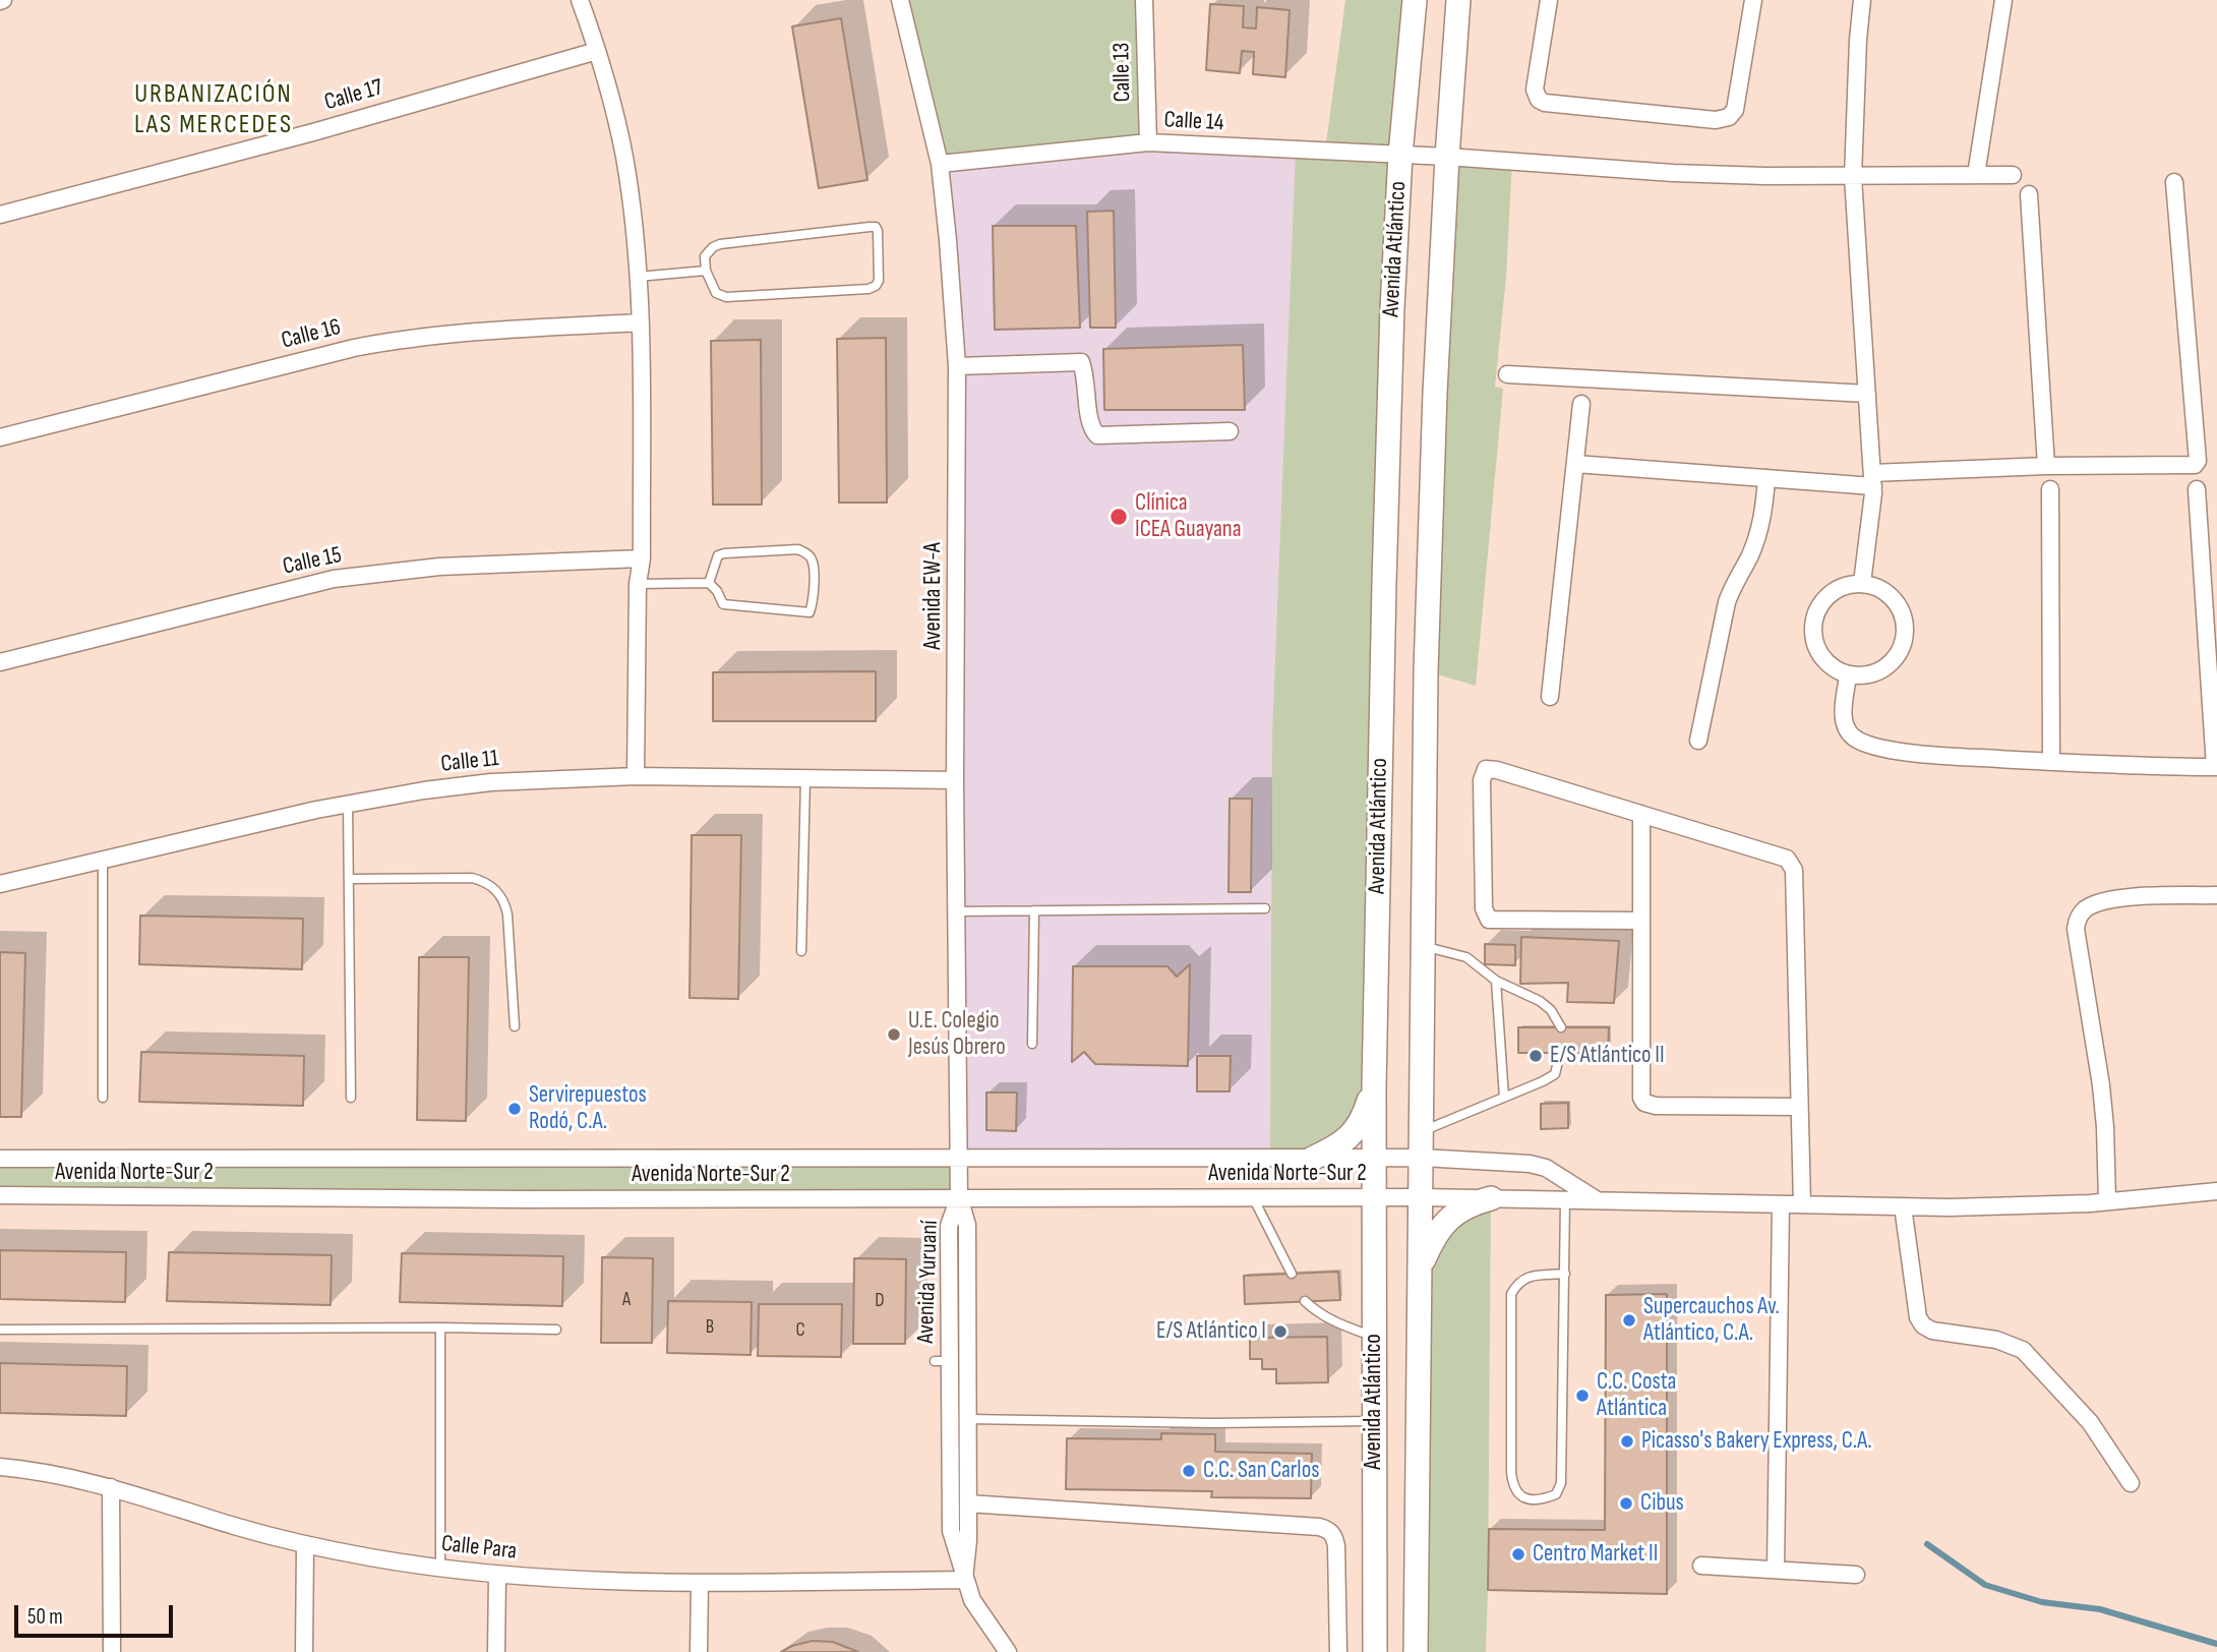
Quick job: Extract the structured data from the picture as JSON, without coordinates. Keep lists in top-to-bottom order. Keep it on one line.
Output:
{"streets":{"main road":["Avenida Atlántico"],"street":["Calle 13","Calle 17","Calle 14","Calle 16","Calle 15","Avenida EW-A","Calle 11","Avenida Norte-Sur 2","Avenida Yuruaní","Calle Para"]},"crossings":[["Calle 13","Calle 14"],["Calle 14","Avenida Atlántico"],["Calle 14","Avenida EW-A"],["Avenida Atlántico","Avenida Norte-Sur 2"],["Avenida EW-A","Calle 11"],["Avenida EW-A","Avenida Norte-Sur 2"],["Avenida EW-A","Avenida Yuruaní"],["Avenida Norte-Sur 2","Avenida Yuruaní"],["Avenida Yuruaní","Calle Para"]],"districts":["URBANIZACIÓN LAS MERCEDES"],"places":["Clínica ICEA Guayana","U.E. Colegio Jesús Obrero","E/S Atlántico II","Servirepuestos Rodó, C.A.","Supercauchos Av. Atlántico, C.A.","E/S Atlántico I","C.C. Costa Atlántica","Picasso's Bakery Express, C.A.","C.C. San Carlos","Cibus","Centro Market II"],"house_numbers":["A","D","B","C"],"scale_bar":"50 m"}
